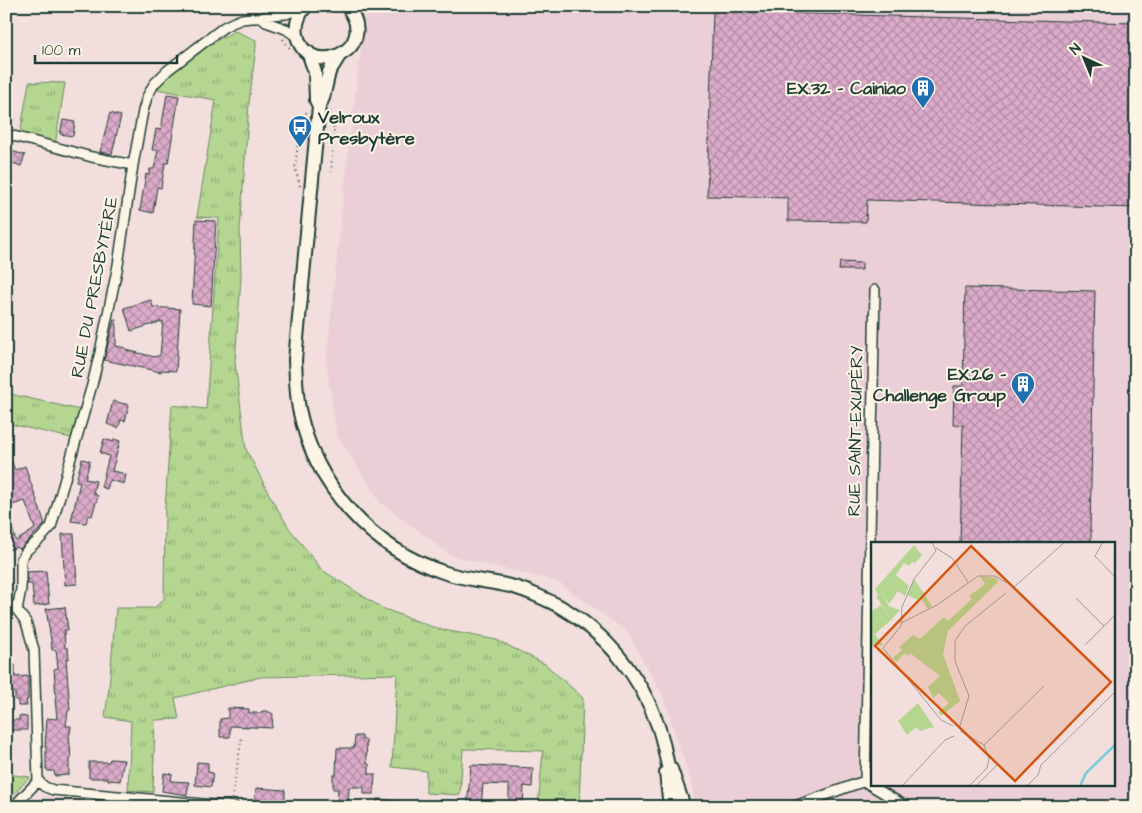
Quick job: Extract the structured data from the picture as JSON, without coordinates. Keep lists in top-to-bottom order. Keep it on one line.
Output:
{"streets":{"street":["RUE DU PRESBYTÈRE","RUE SAINT-EXUPÉRY"]},"places":{"building":["EX.32 - Cainiao","EX.26 - Challenge Group"],"bus stop":["Velroux Presbytère"]},"scale_bar":"100 m","north":"top left"}
